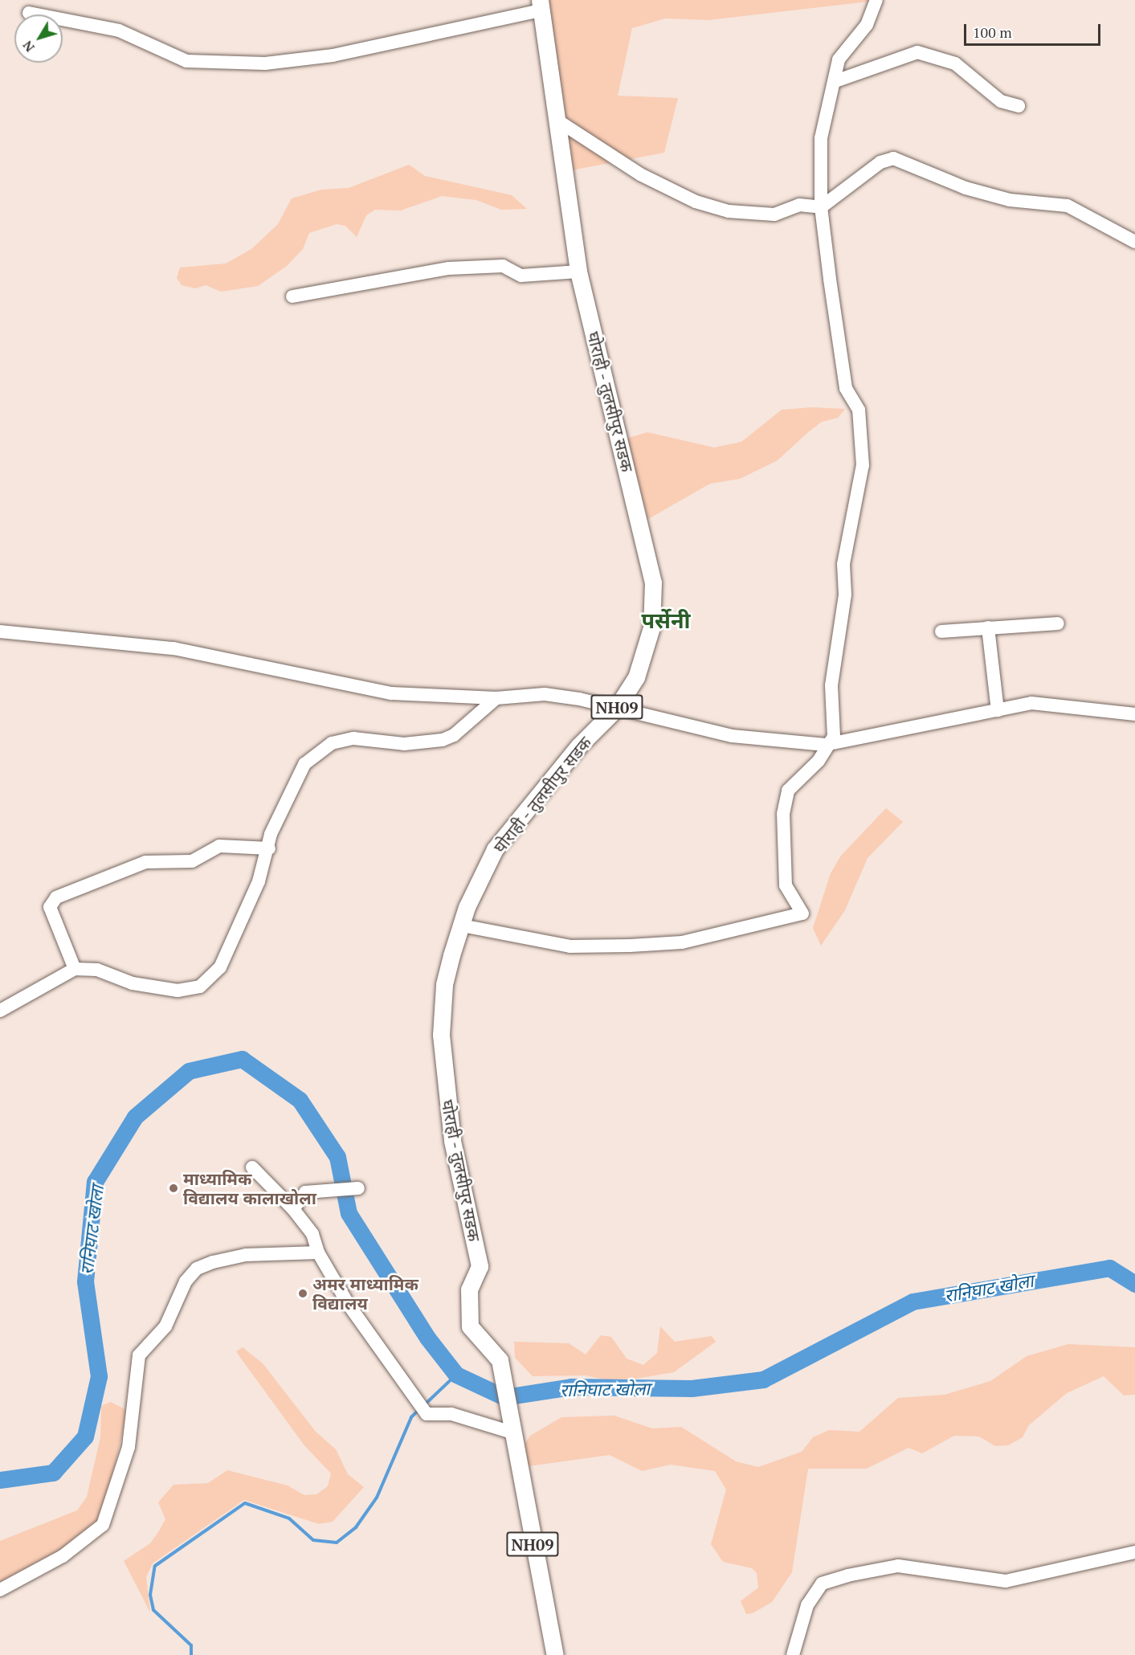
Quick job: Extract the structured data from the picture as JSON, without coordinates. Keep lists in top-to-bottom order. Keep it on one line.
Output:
{"streets":{"main road":["घोराही - तुलसीपुर सडक","NH09"]},"crossings":[["घोराही - तुलसीपुर सडक","NH09"]],"districts":["पर्सेनी"],"water":["रानिघाट खोला"],"places":["माध्यामिक विद्यालय कालाखोला","अमर माध्यामिक विद्यालय"],"scale_bar":"100 m","north":"bottom left"}
